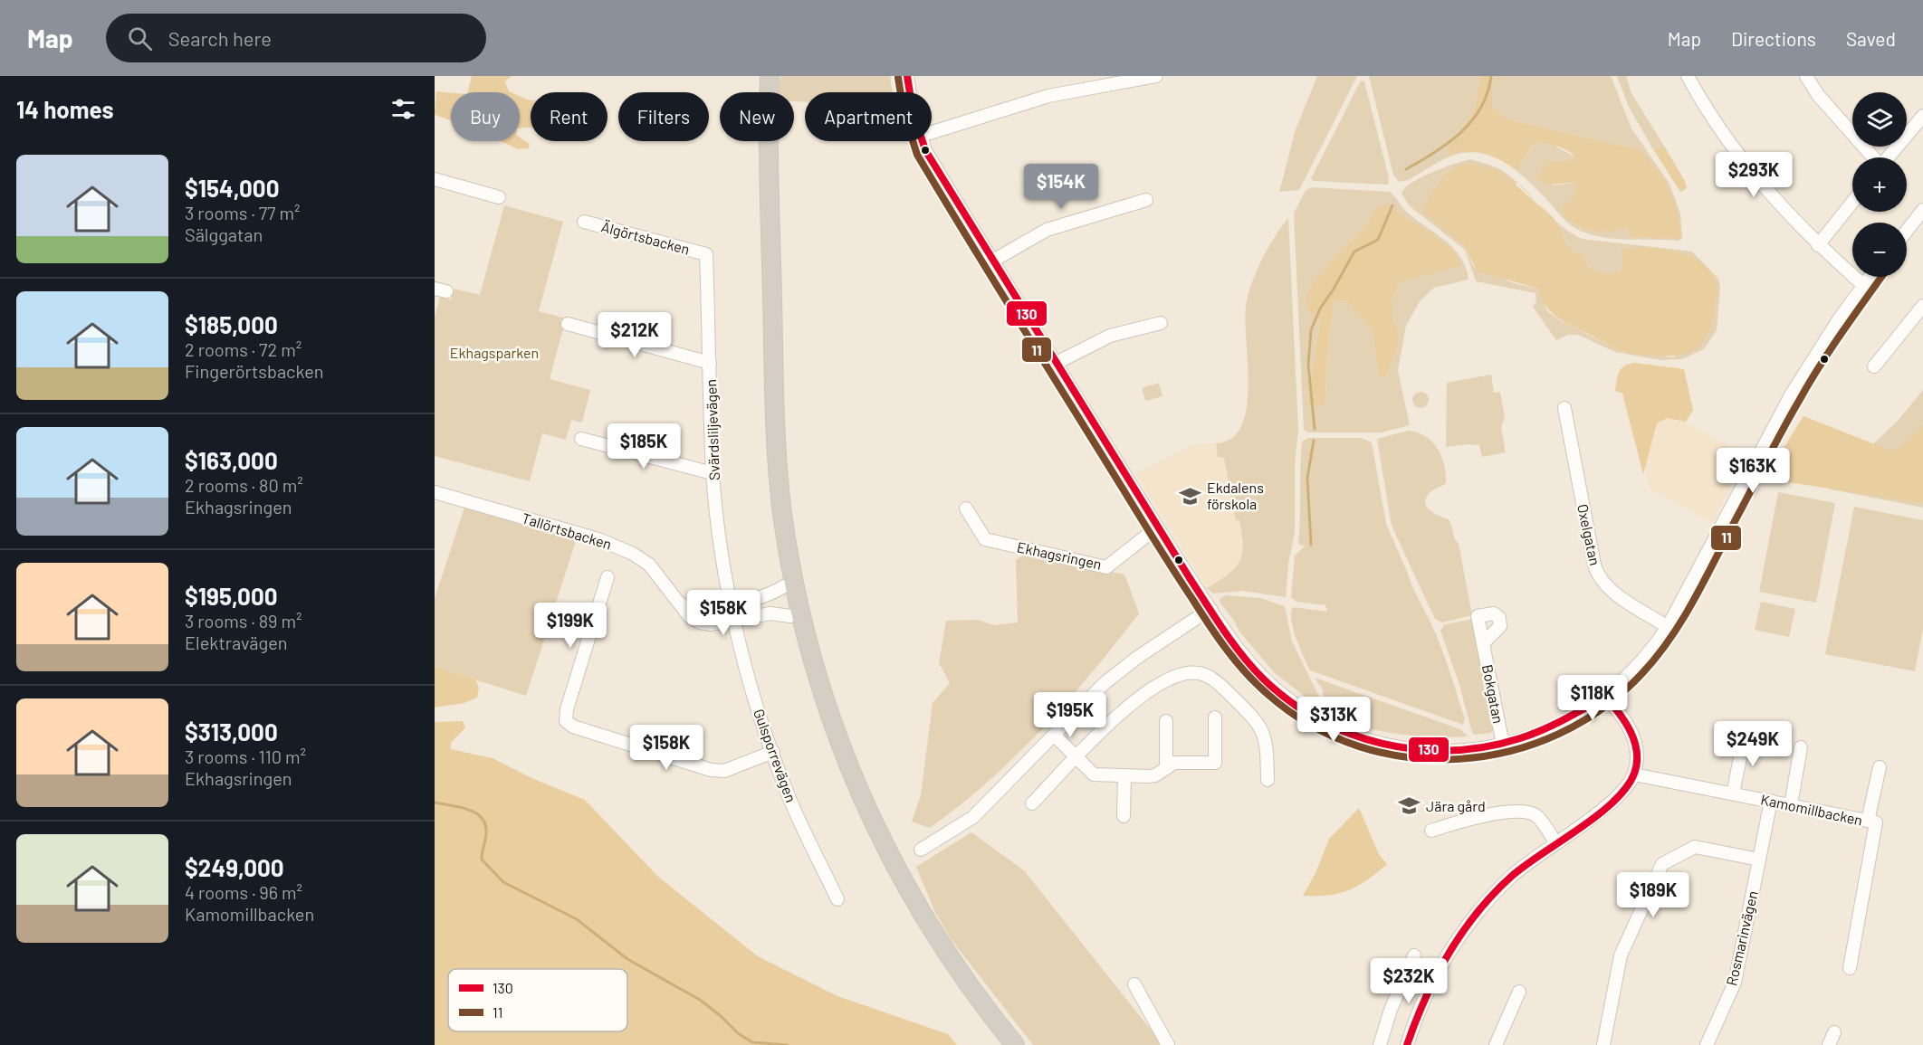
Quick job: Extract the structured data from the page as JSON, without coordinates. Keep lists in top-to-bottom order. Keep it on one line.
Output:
{"streets":{"street":["Älgörtsbacken","Svärdsliljevägen","Tallörtsbacken","Oxelgatan","Ekhagsringen","Bokgatan","Gulsporrevägen","Kamomillbacken","Rosmarinvägen"]},"crossings":[["Älgörtsbacken","Svärdsliljevägen"],["Svärdsliljevägen","Gulsporrevägen"],["Tallörtsbacken","Gulsporrevägen"],["Kamomillbacken","Rosmarinvägen"]],"parks":["Ekhagsparken"],"places":{"school or university":["Ekdalens förskola","Jära gård"]},"lines":["transit line 130","transit line 11"],"legend":["130","11"],"page":{"header":"Map","search":"Search here","nav":["Map","Directions","Saved"],"heading":"14 homes","map_buttons":["+","−"],"chip":["Buy","Rent","Filters","New","Apartment"],"list":[{"name":"$154,000","note":"3 rooms · 77 m² · Sälggatan"},{"name":"$185,000","note":"2 rooms · 72 m² · Fingerörtsbacken"},{"name":"$163,000","note":"2 rooms · 80 m² · Ekhagsringen"},{"name":"$195,000","note":"3 rooms · 89 m² · Elektravägen"},{"name":"$313,000","note":"3 rooms · 110 m² · Ekhagsringen"},{"name":"$249,000","note":"4 rooms · 96 m² · Kamomillbacken"}],"price":["$293K","$154K","$212K","$185K","$163K","$158K","$199K","$118K","$195K","$313K","$249K","$158K","$189K","$232K"]}}
